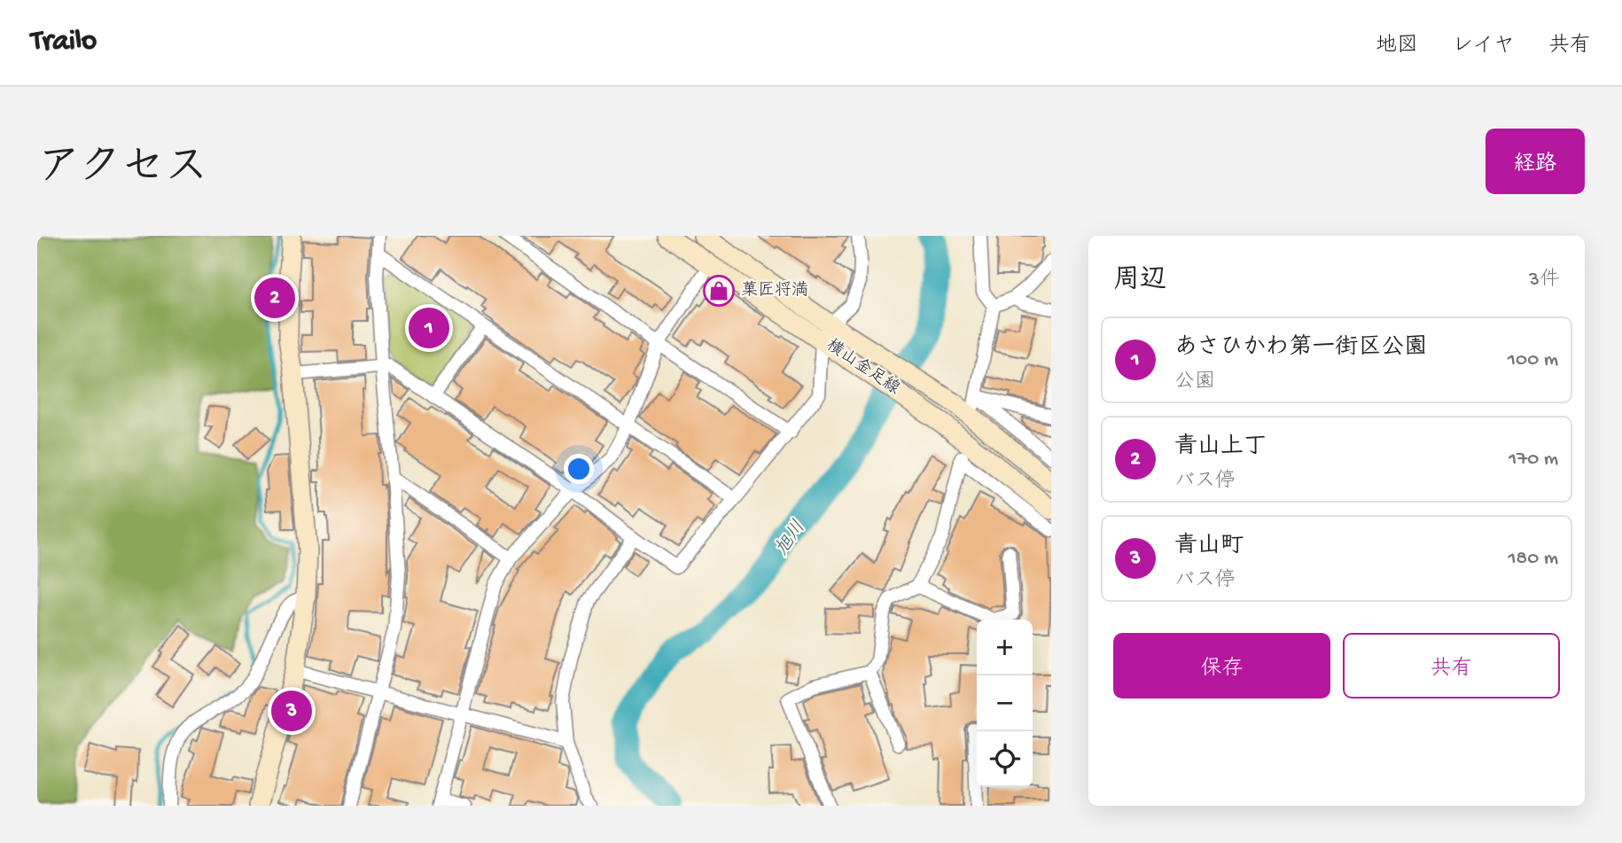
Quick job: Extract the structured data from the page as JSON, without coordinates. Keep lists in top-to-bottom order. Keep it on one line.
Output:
{"streets":{"street":["横山金足線"]},"water":["旭川"],"places":{"shop":["菓匠将満"]},"page":{"header":"Trailo","nav":["地図","レイヤ","共有"],"title":"アクセス","buttons":["経路",["保存","共有"]],"heading":["周辺","3件"],"pins":["2","1","3"],"list":[{"mark":"1","name":"あさひかわ第一街区公園","note":"公園","value":"100 m"},{"mark":"2","name":"青山上丁","note":"バス停","value":"170 m"},{"mark":"3","name":"青山町","note":"バス停","value":"180 m"}],"map_buttons":["+","−"]}}
